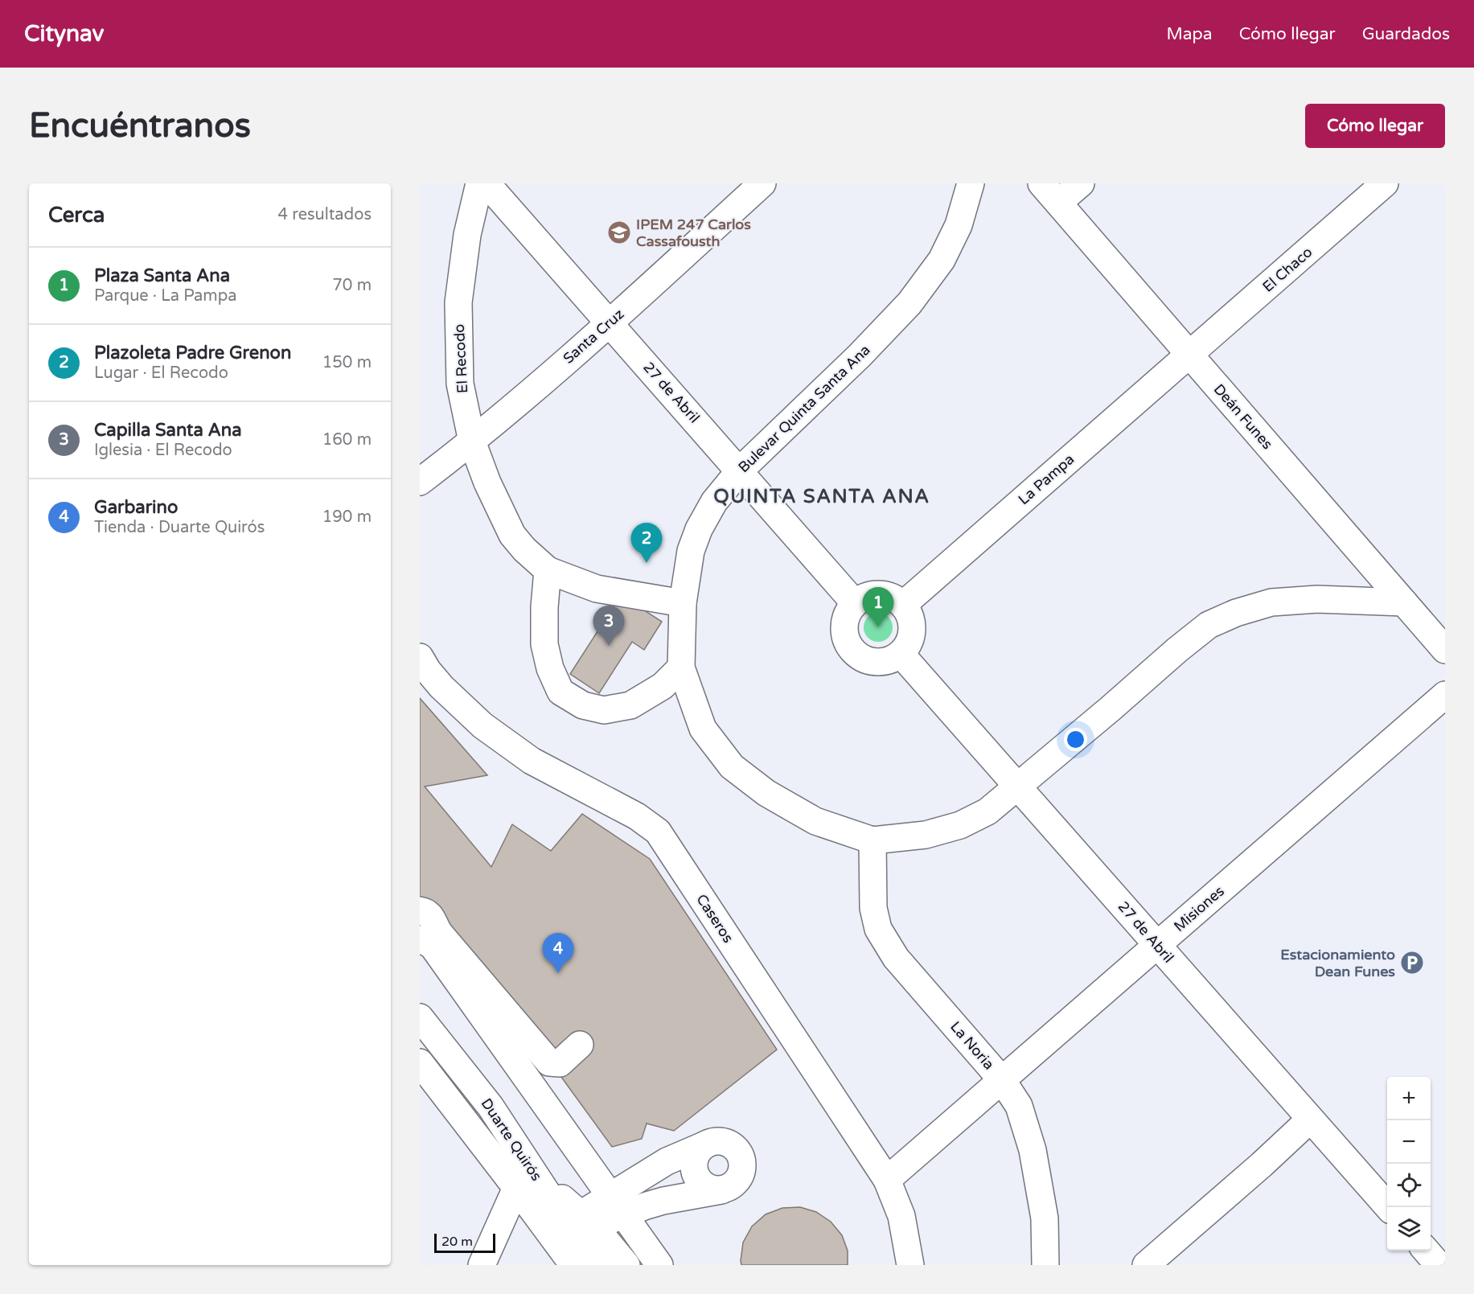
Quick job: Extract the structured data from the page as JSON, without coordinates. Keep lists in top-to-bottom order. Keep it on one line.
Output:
{"streets":{"street":["El Chaco","Santa Cruz","El Recodo","27 de Abril","Bulevar Quinta Santa Ana","Deán Funes","La Pampa","Misiones","Caseros","La Noria","Duarte Quirós"]},"crossings":[["El Chaco","Deán Funes"],["El Chaco","La Pampa"],["Santa Cruz","El Recodo"],["Santa Cruz","27 de Abril"],["El Recodo","Bulevar Quinta Santa Ana"],["27 de Abril","Bulevar Quinta Santa Ana"],["27 de Abril","La Pampa"],["27 de Abril","Misiones"],["Bulevar Quinta Santa Ana","Deán Funes"],["Bulevar Quinta Santa Ana","La Noria"],["Deán Funes","La Pampa"],["Misiones","Caseros"],["Misiones","La Noria"]],"districts":["QUINTA SANTA ANA"],"places":{"school or university":["IPEM 247 Carlos Cassafousth"],"parking":["Estacionamiento Dean Funes"]},"scale_bar":"20 m","page":{"header":"Citynav","nav":["Mapa","Cómo llegar","Guardados"],"buttons":"Cómo llegar","title":"Encuéntranos","heading":["Cerca","4 resultados"],"list":[{"mark":"1","name":"Plaza Santa Ana","note":"Parque · La Pampa","value":"70 m"},{"mark":"2","name":"Plazoleta Padre Grenon","note":"Lugar · El Recodo","value":"150 m"},{"mark":"3","name":"Capilla Santa Ana","note":"Iglesia · El Recodo","value":"160 m"},{"mark":"4","name":"Garbarino","note":"Tienda · Duarte Quirós","value":"190 m"}],"pins":["2","1","3","4"],"map_buttons":["+","−"],"scale":"20 m"}}
